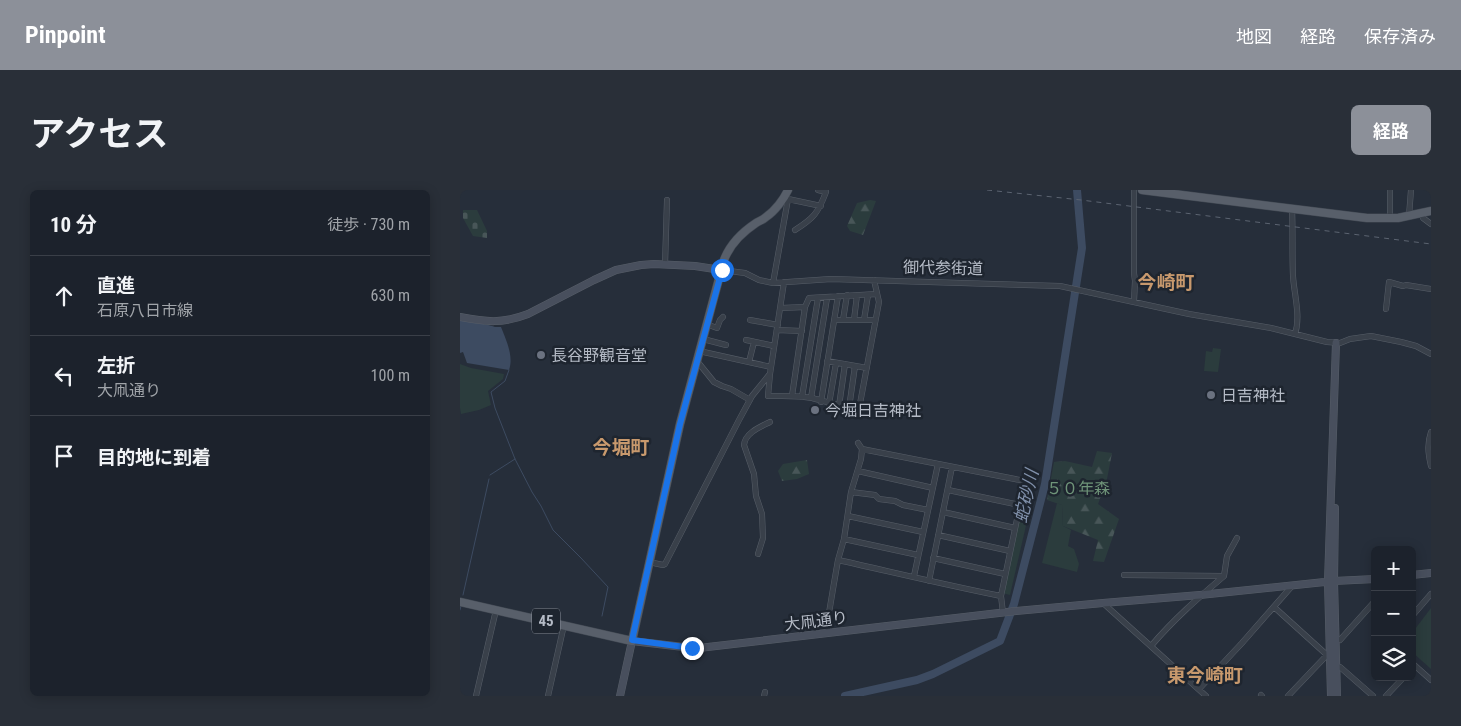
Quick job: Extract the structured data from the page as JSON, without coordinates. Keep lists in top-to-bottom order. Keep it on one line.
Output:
{"streets":{"main road":["45"],"street":["御代参街道","大凧通り"]},"crossings":[["45","大凧通り"]],"districts":["今崎町","今堀町","東今崎町"],"water":["蛇砂川"],"parks":["５０年森"],"places":["長谷野観音堂","日吉神社","今堀日吉神社"],"page":{"header":"Pinpoint","nav":["地図","経路","保存済み"],"title":"アクセス","buttons":"経路","heading":["10 分","徒歩 · 730 m"],"list":[["直進","石原八日市線","630 m"],["左折","大凧通り","100 m"],"目的地に到着"],"map_buttons":["+","−"]}}
